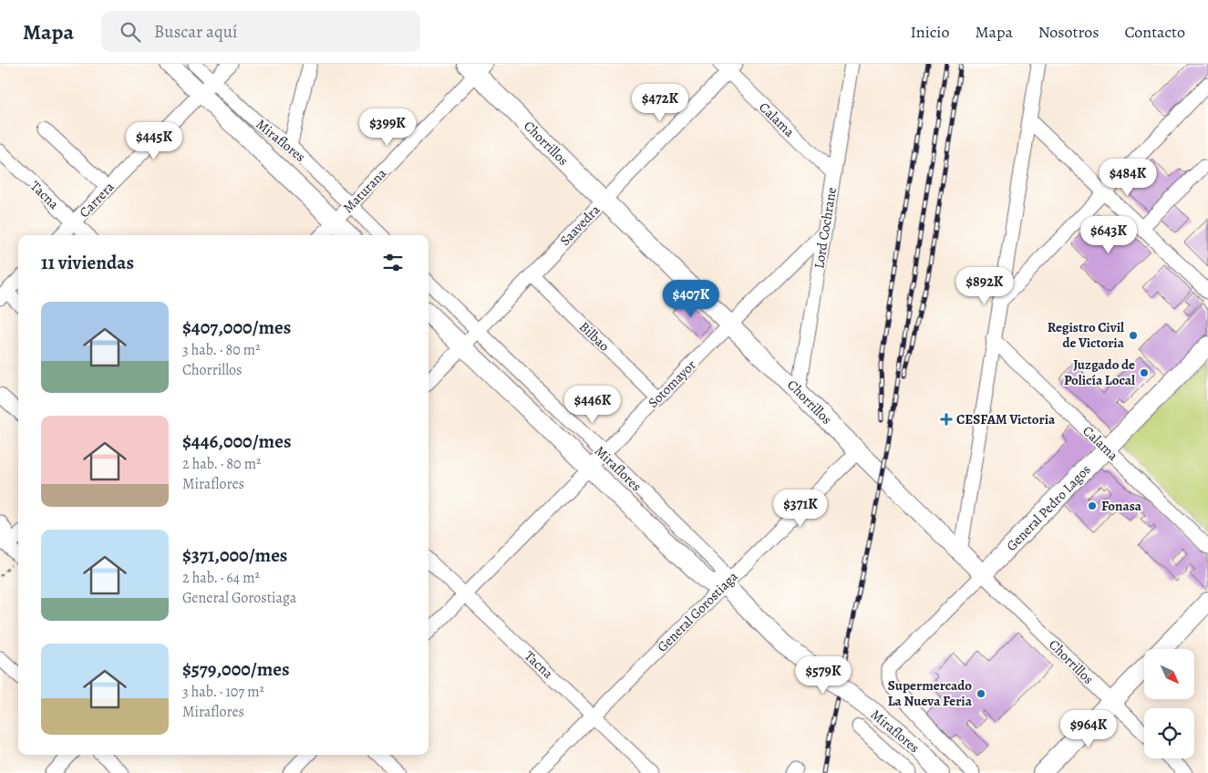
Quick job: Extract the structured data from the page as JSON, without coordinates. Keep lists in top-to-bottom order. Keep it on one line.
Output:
{"streets":{"main road":["Miraflores","Chorrillos","General Pedro Lagos"],"street":["Calama","Maturana","Tacna","Carrera","Saavedra","Lord Cochrane","Bilbao","Sotomayor","General Gorostiaga"]},"crossings":[["Calama","Saavedra"],["Calama","Lord Cochrane"],["Calama","General Pedro Lagos"],["Miraflores","Maturana"],["Miraflores","Carrera"],["Miraflores","Saavedra"],["Miraflores","Sotomayor"],["Miraflores","General Gorostiaga"],["Chorrillos","Maturana"],["Chorrillos","Saavedra"],["Chorrillos","Lord Cochrane"],["Chorrillos","Sotomayor"],["Chorrillos","General Pedro Lagos"],["Chorrillos","General Gorostiaga"],["Tacna","Carrera"],["Tacna","Sotomayor"],["Tacna","General Gorostiaga"],["Saavedra","Bilbao"],["Lord Cochrane","Sotomayor"],["Bilbao","Sotomayor"]],"places":{"other":["Registro Civil de Victoria","Juzgado de Policía Local","Fonasa","Supermercado La Nueva Feria"],"health":["CESFAM Victoria"]},"north":"bottom right","page":{"header":"Mapa","search":"Buscar aquí","nav":["Inicio","Mapa","Nosotros","Contacto"],"price":["$472K","$399K","$445K","$484K","$643K","$892K","$407K","$446K","$371K","$579K","$964K"],"heading":"11 viviendas","list":[{"name":"$407,000/mes","note":"3 hab. · 80 m² · Chorrillos"},{"name":"$446,000/mes","note":"2 hab. · 80 m² · Miraflores"},{"name":"$371,000/mes","note":"2 hab. · 64 m² · General Gorostiaga"},{"name":"$579,000/mes","note":"3 hab. · 107 m² · Miraflores"}]}}
